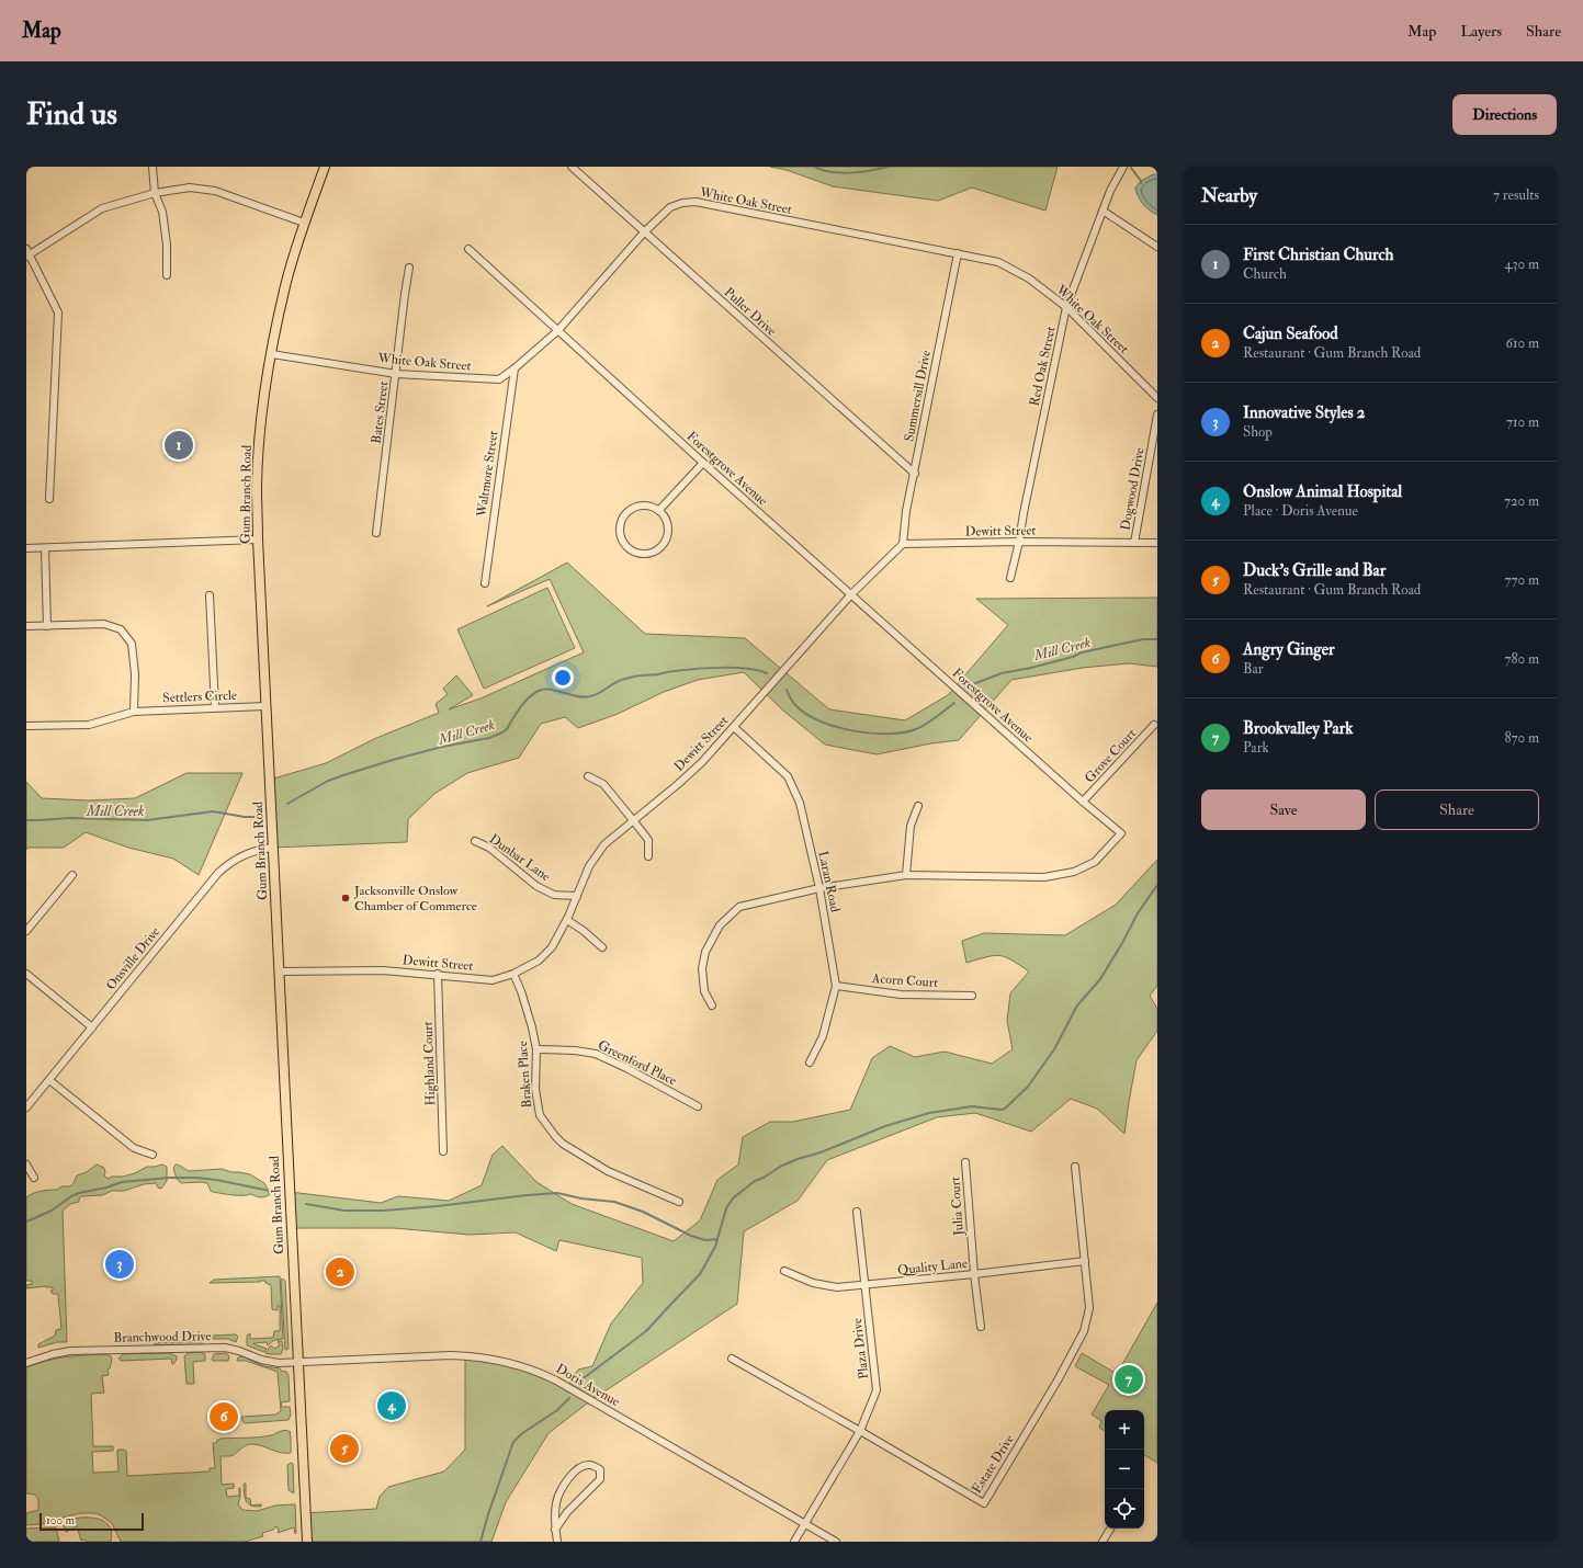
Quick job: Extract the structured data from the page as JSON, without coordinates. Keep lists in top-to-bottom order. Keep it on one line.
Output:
{"streets":{"main road":["Gum Branch Road"],"street":["White Oak Street","Puller Drive","Red Oak Street","Summersill Drive","Bates Street","Forestgrove Avenue","Waltmore Street","Dogwood Drive","Dewitt Street","Settlers Circle","Grove Court","Dunbar Lane","Laran Road","Onsville Drive","Acorn Court","Greenford Place","Highland Court","Braken Place","Julia Court","Quality Lane","Branchwood Drive","Plaza Drive","Doris Avenue","Estate Drive"]},"crossings":[["White Oak Street","Puller Drive"],["White Oak Street","Red Oak Street"],["White Oak Street","Summersill Drive"],["White Oak Street","Bates Street"],["White Oak Street","Forestgrove Avenue"],["White Oak Street","Waltmore Street"],["White Oak Street","Gum Branch Road"],["Puller Drive","Summersill Drive"],["Red Oak Street","Dewitt Street"],["Summersill Drive","Dewitt Street"],["Forestgrove Avenue","Dewitt Street"],["Forestgrove Avenue","Grove Court"],["Forestgrove Avenue","Laran Road"],["Dogwood Drive","Dewitt Street"],["Gum Branch Road","Dewitt Street"],["Gum Branch Road","Settlers Circle"],["Gum Branch Road","Onsville Drive"],["Gum Branch Road","Branchwood Drive"],["Gum Branch Road","Doris Avenue"],["Dewitt Street","Dunbar Lane"],["Dewitt Street","Laran Road"],["Dewitt Street","Highland Court"],["Dewitt Street","Braken Place"],["Laran Road","Acorn Court"],["Greenford Place","Braken Place"],["Julia Court","Quality Lane"],["Quality Lane","Plaza Drive"],["Quality Lane","Estate Drive"],["Branchwood Drive","Doris Avenue"],["Plaza Drive","Doris Avenue"],["Plaza Drive","Estate Drive"]],"water":["Mill Creek"],"places":["Jacksonville Onslow Chamber of Commerce"],"scale_bar":"100 m","page":{"header":"Map","nav":["Map","Layers","Share"],"buttons":["Directions",["Save","Share"]],"title":"Find us","heading":["Nearby","7 results"],"list":[{"mark":"1","name":"First Christian Church","note":"Church","value":"430 m"},{"mark":"2","name":"Cajun Seafood","note":"Restaurant · Gum Branch Road","value":"610 m"},{"mark":"3","name":"Innovative Styles 2","note":"Shop","value":"710 m"},{"mark":"4","name":"Onslow Animal Hospital","note":"Place · Doris Avenue","value":"720 m"},{"mark":"5","name":"Duck's Grille and Bar","note":"Restaurant · Gum Branch Road","value":"770 m"},{"mark":"6","name":"Angry Ginger","note":"Bar","value":"780 m"},{"mark":"7","name":"Brookvalley Park","note":"Park","value":"870 m"}],"pins":["1","3","2","7","4","6","5"],"map_buttons":["+","−"],"scale":"100 m"}}
